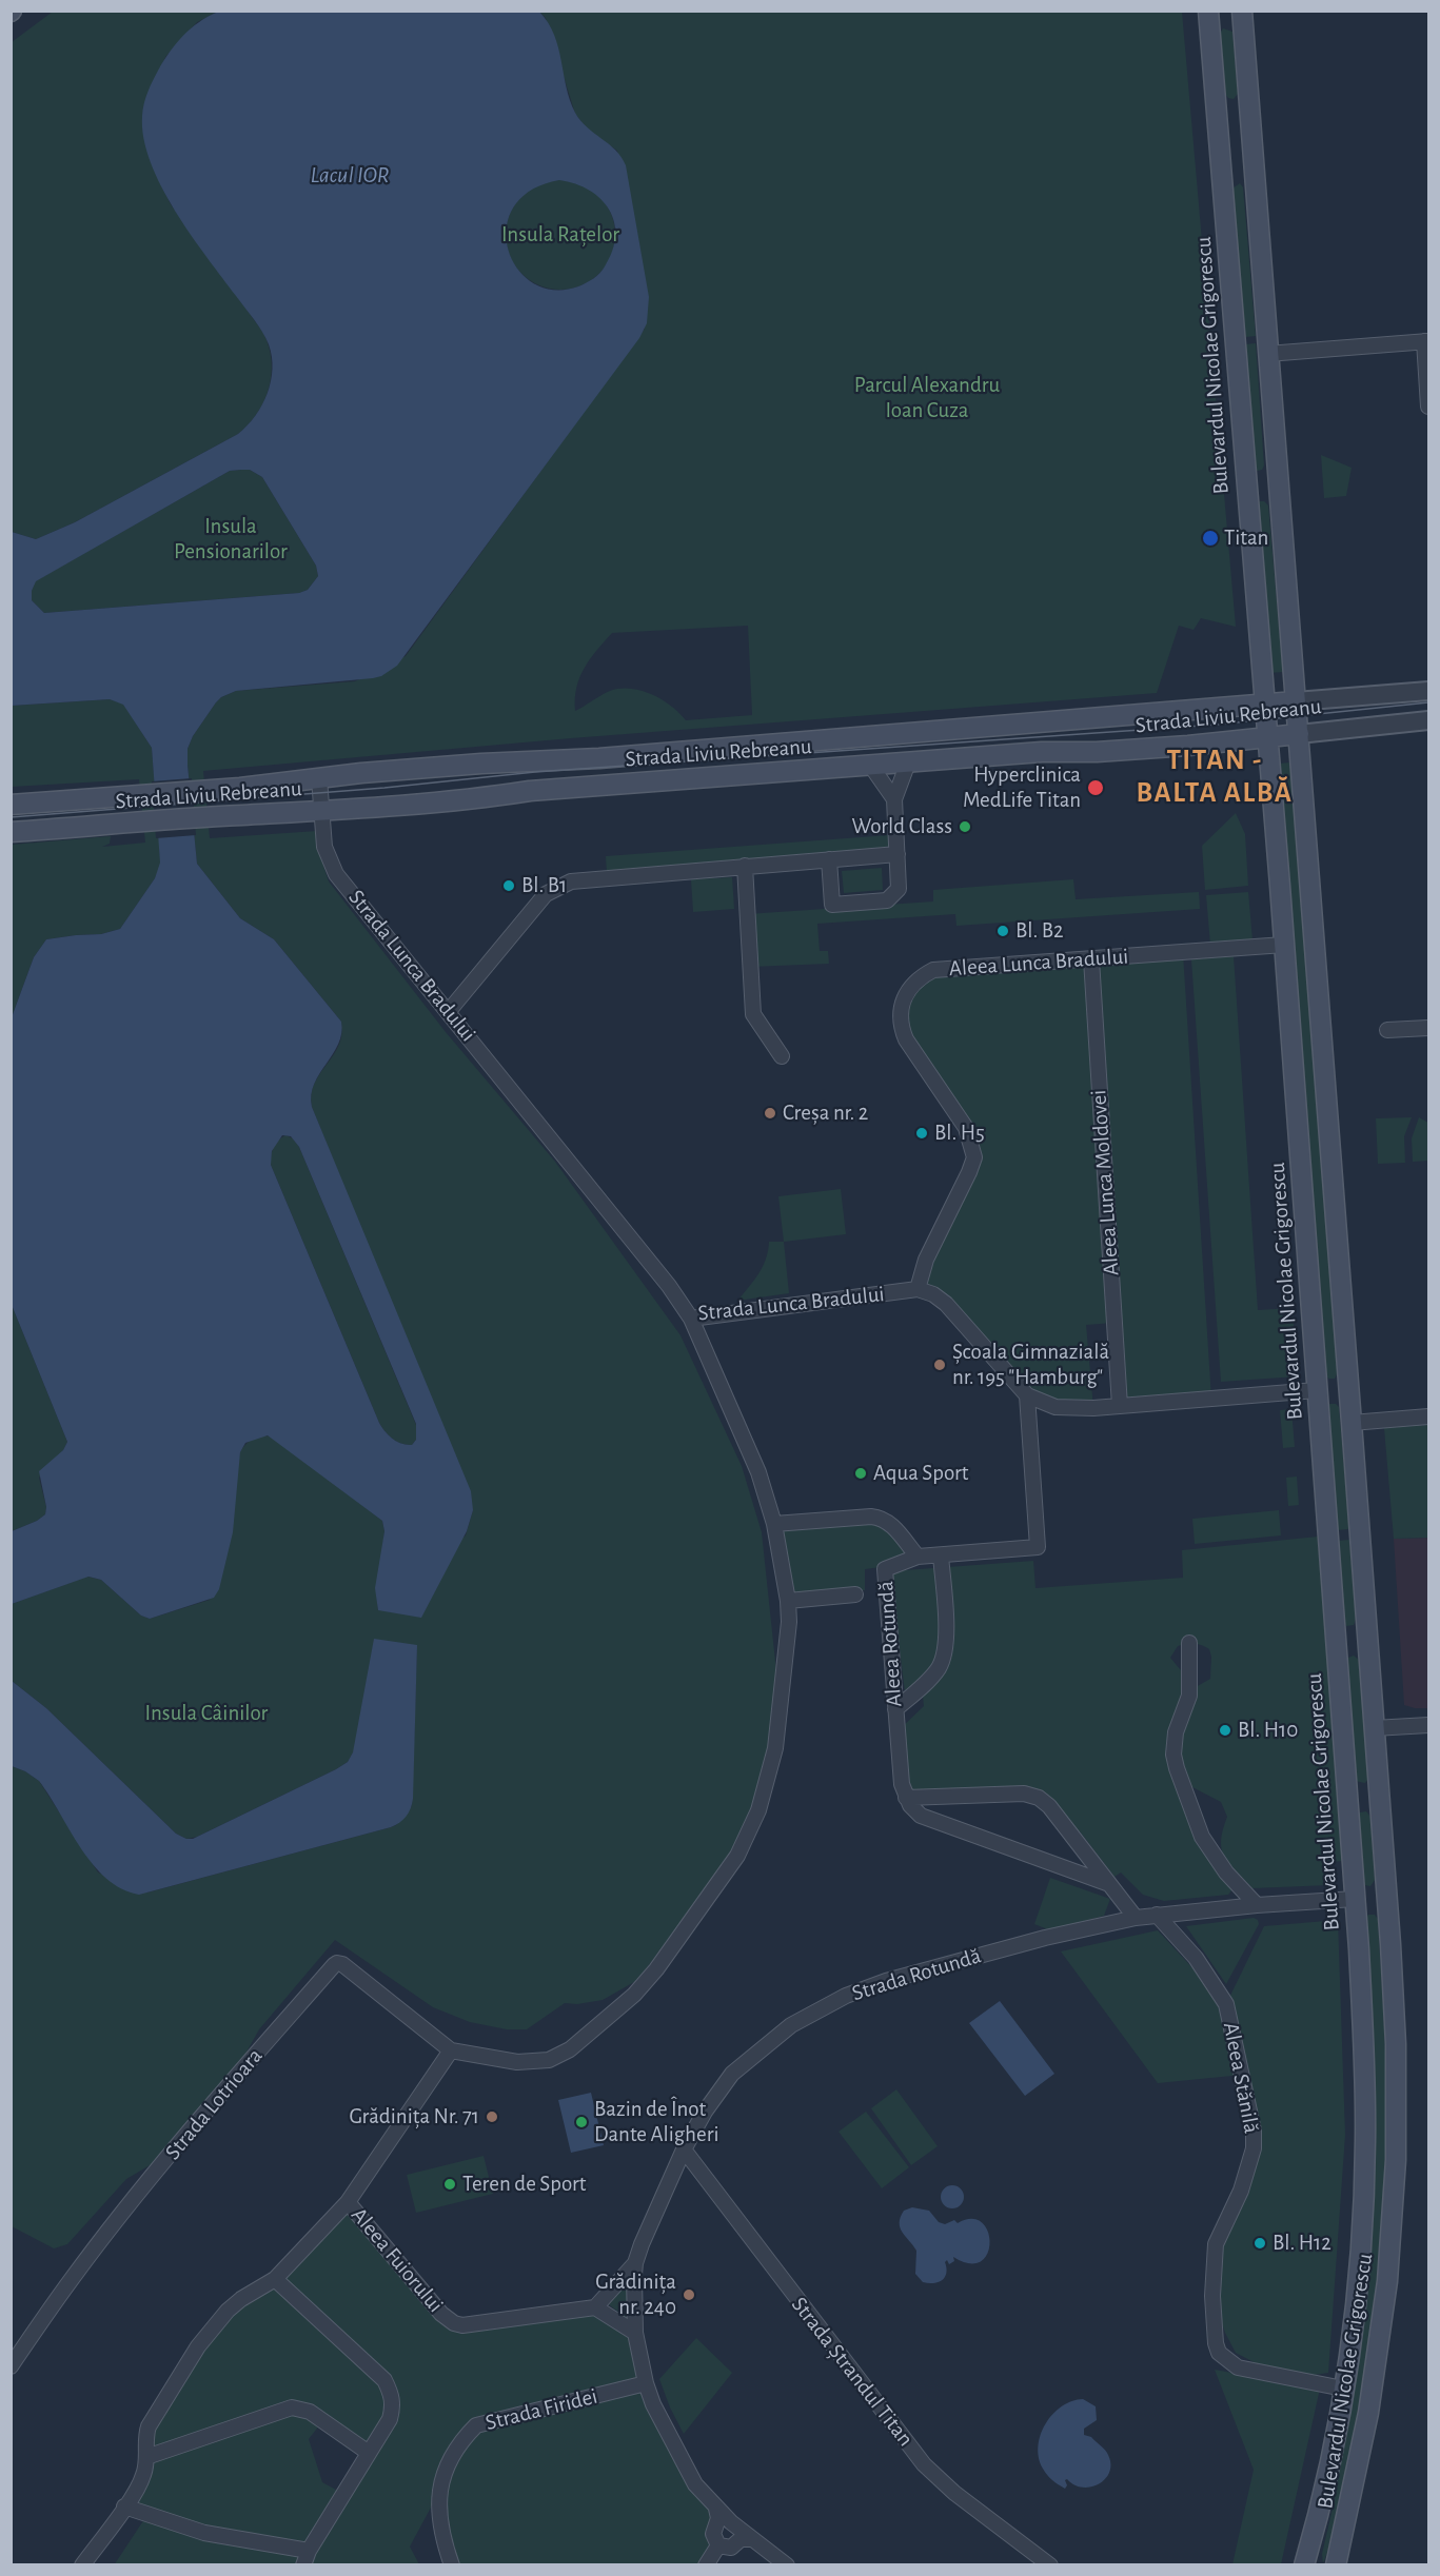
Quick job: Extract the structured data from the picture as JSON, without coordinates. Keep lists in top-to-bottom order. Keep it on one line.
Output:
{"streets":{"main road":["Bulevardul Nicolae Grigorescu","Strada Liviu Rebreanu"],"street":["Aleea Lunca Bradului","Strada Lunca Bradului","Aleea Lunca Moldovei","Aleea Rotundă","Strada Rotundă","Aleea Stănilă","Strada Lotrioara","Aleea Fuiorului","Strada Ștrandul Titan","Strada Firidei"]},"crossings":[["Bulevardul Nicolae Grigorescu","Strada Liviu Rebreanu"],["Bulevardul Nicolae Grigorescu","Aleea Lunca Bradului"],["Bulevardul Nicolae Grigorescu","Strada Rotundă"],["Bulevardul Nicolae Grigorescu","Aleea Stănilă"],["Strada Liviu Rebreanu","Strada Lunca Bradului"],["Aleea Lunca Bradului","Strada Lunca Bradului"],["Aleea Lunca Bradului","Aleea Lunca Moldovei"],["Strada Lunca Bradului","Strada Lotrioara"],["Strada Rotundă","Aleea Stănilă"],["Strada Rotundă","Strada Ștrandul Titan"],["Strada Rotundă","Strada Firidei"]],"districts":["TITAN - BALTA ALBĂ"],"water":["Lacul IOR"],"parks":["Insula Rațelor","Parcul Alexandru Ioan Cuza","Insula Pensionarilor","Insula Câinilor"],"places":["Titan","Hyperclinica MedLife Titan","World Class","Bl. B1","Bl. B2","Creșa nr. 2","Bl. H5","Școala Gimnazială nr. 195 \"Hamburg\"","Aqua Sport","Bl. H10","Grădinița Nr. 71","Bazin de Înot Dante Aligheri","Teren de Sport","Bl. H12","Grădinița nr. 240"]}
